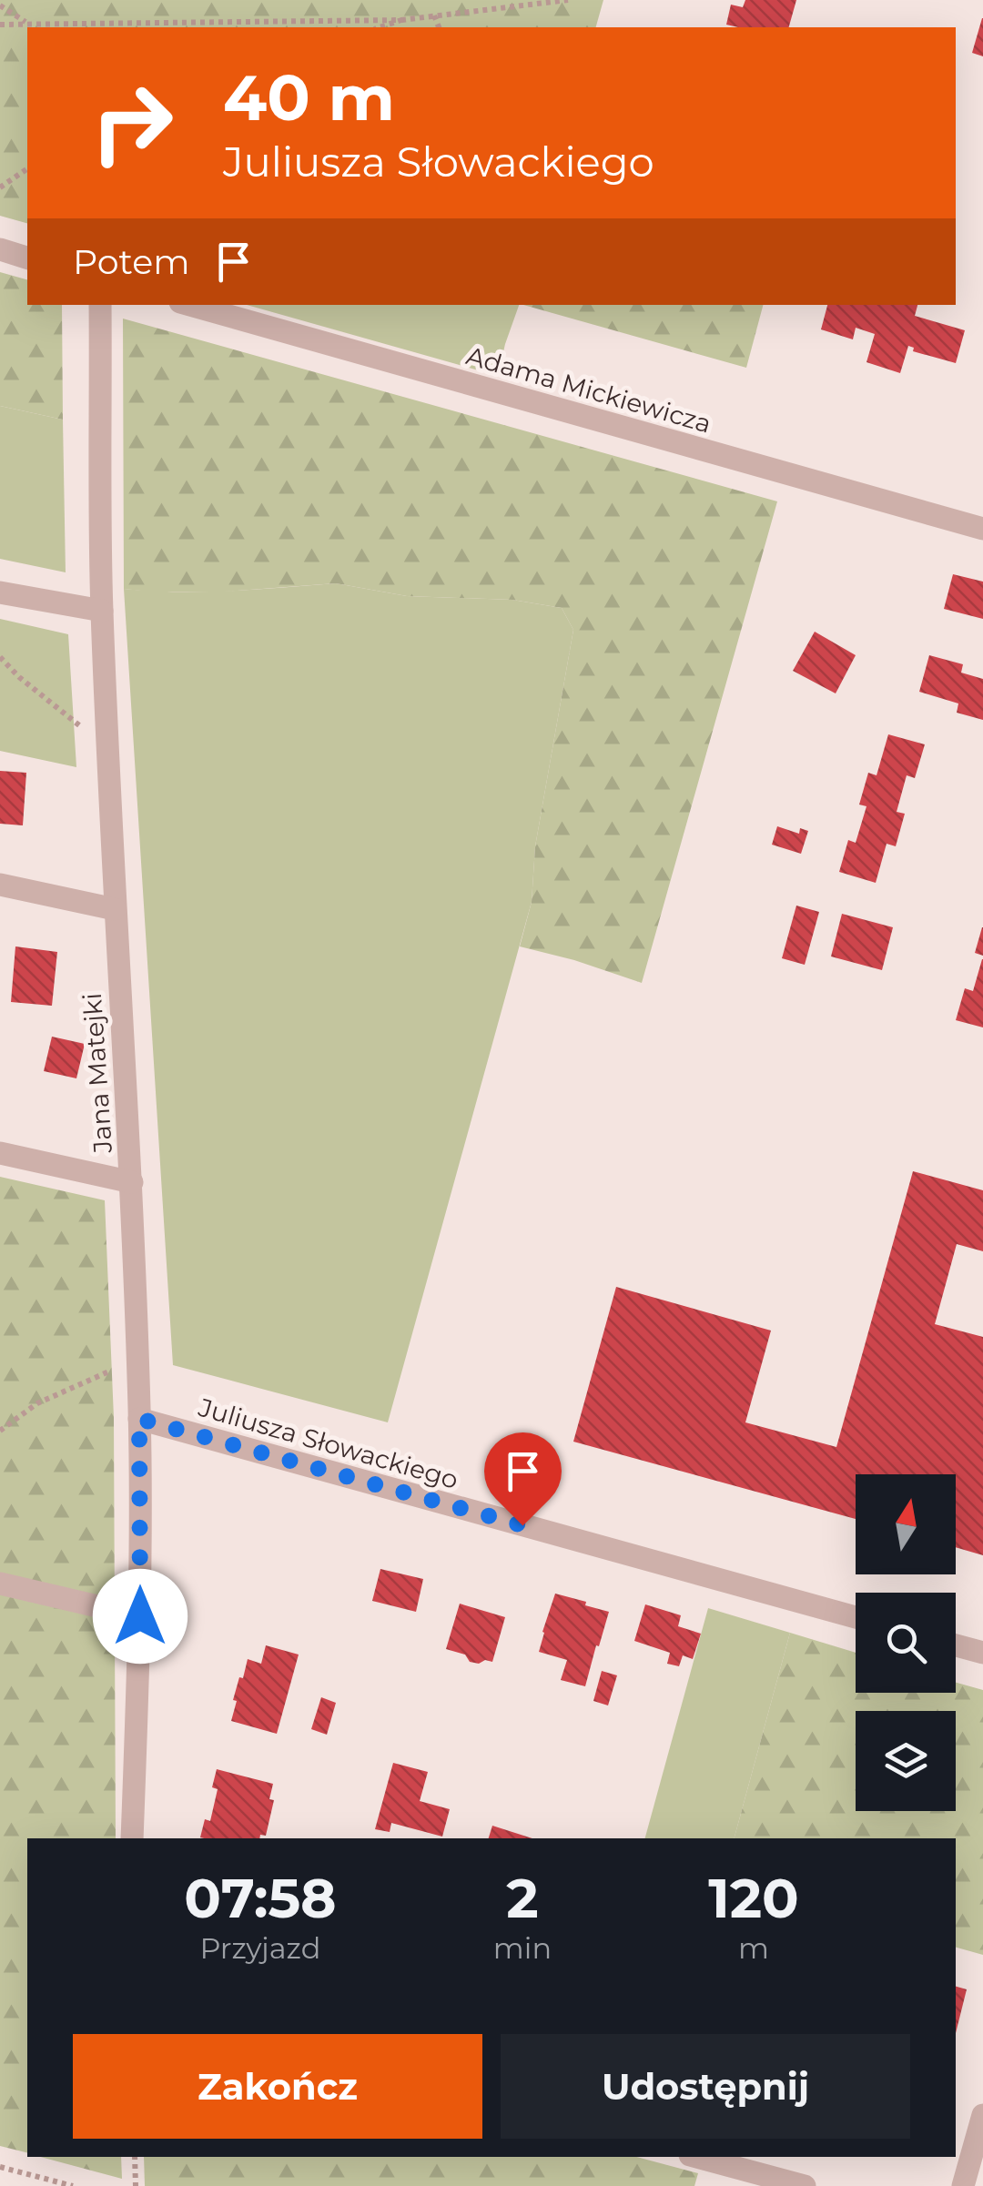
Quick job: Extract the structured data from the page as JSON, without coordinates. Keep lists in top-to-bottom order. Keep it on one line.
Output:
{"streets":{"street":["Adama Mickiewicza","Jana Matejki","Juliusza Słowackiego"]},"crossings":[["Jana Matejki","Juliusza Słowackiego"]],"north":"top","page":{"turn":["40 m","Juliusza Słowackiego"],"then":"Potem","eta":["07:58","Przyjazd","2","min","120","m"],"buttons":["Zakończ","Udostępnij"]}}
